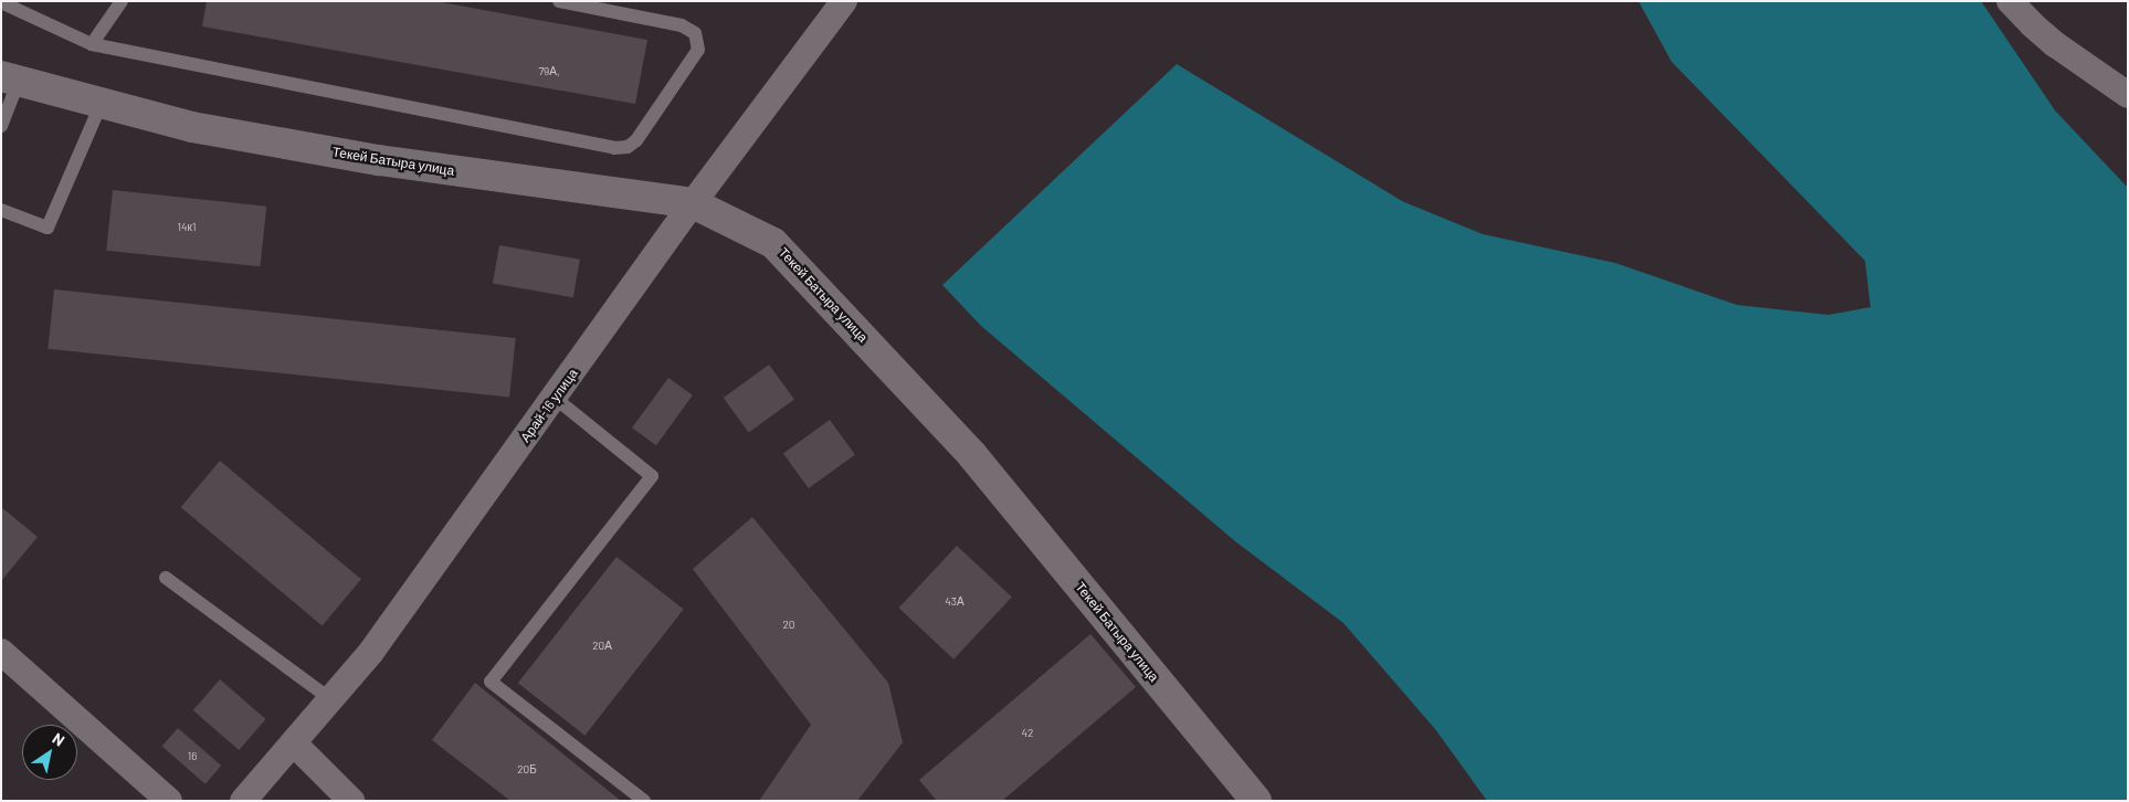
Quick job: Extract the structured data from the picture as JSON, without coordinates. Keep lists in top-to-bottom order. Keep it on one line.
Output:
{"streets":{"street":["Текей Батыра улица","Арай-16 улица"]},"crossings":[["Текей Батыра улица","Арай-16 улица"]],"house_numbers":["79А,","14к1","43А","20","20А","42","16","20Б"],"north":"top right"}
